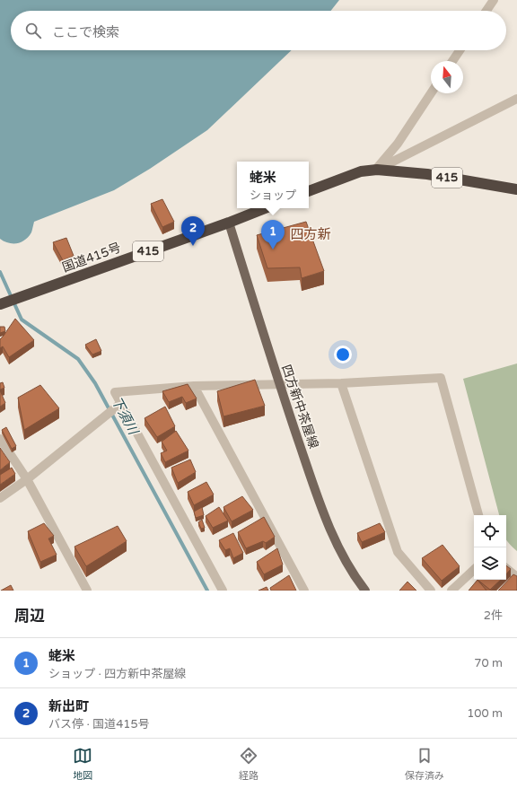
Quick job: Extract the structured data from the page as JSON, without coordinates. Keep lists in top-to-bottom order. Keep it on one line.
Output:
{"streets":{"highway":["415","国道415号"],"main road":["四方新中茶屋線"]},"crossings":[["国道415号","四方新中茶屋線"]],"districts":["四方新"],"water":["下須川"],"north":"top","page":{"search":"ここで検索","popup":["蛯米","ショップ"],"pins":["2","1"],"heading":["周辺","2件"],"list":[{"mark":"1","name":"蛯米","note":"ショップ · 四方新中茶屋線","value":"70 m"},{"mark":"2","name":"新出町","note":"バス停 · 国道415号","value":"100 m"}],"nav":["地図","経路","保存済み"]}}
